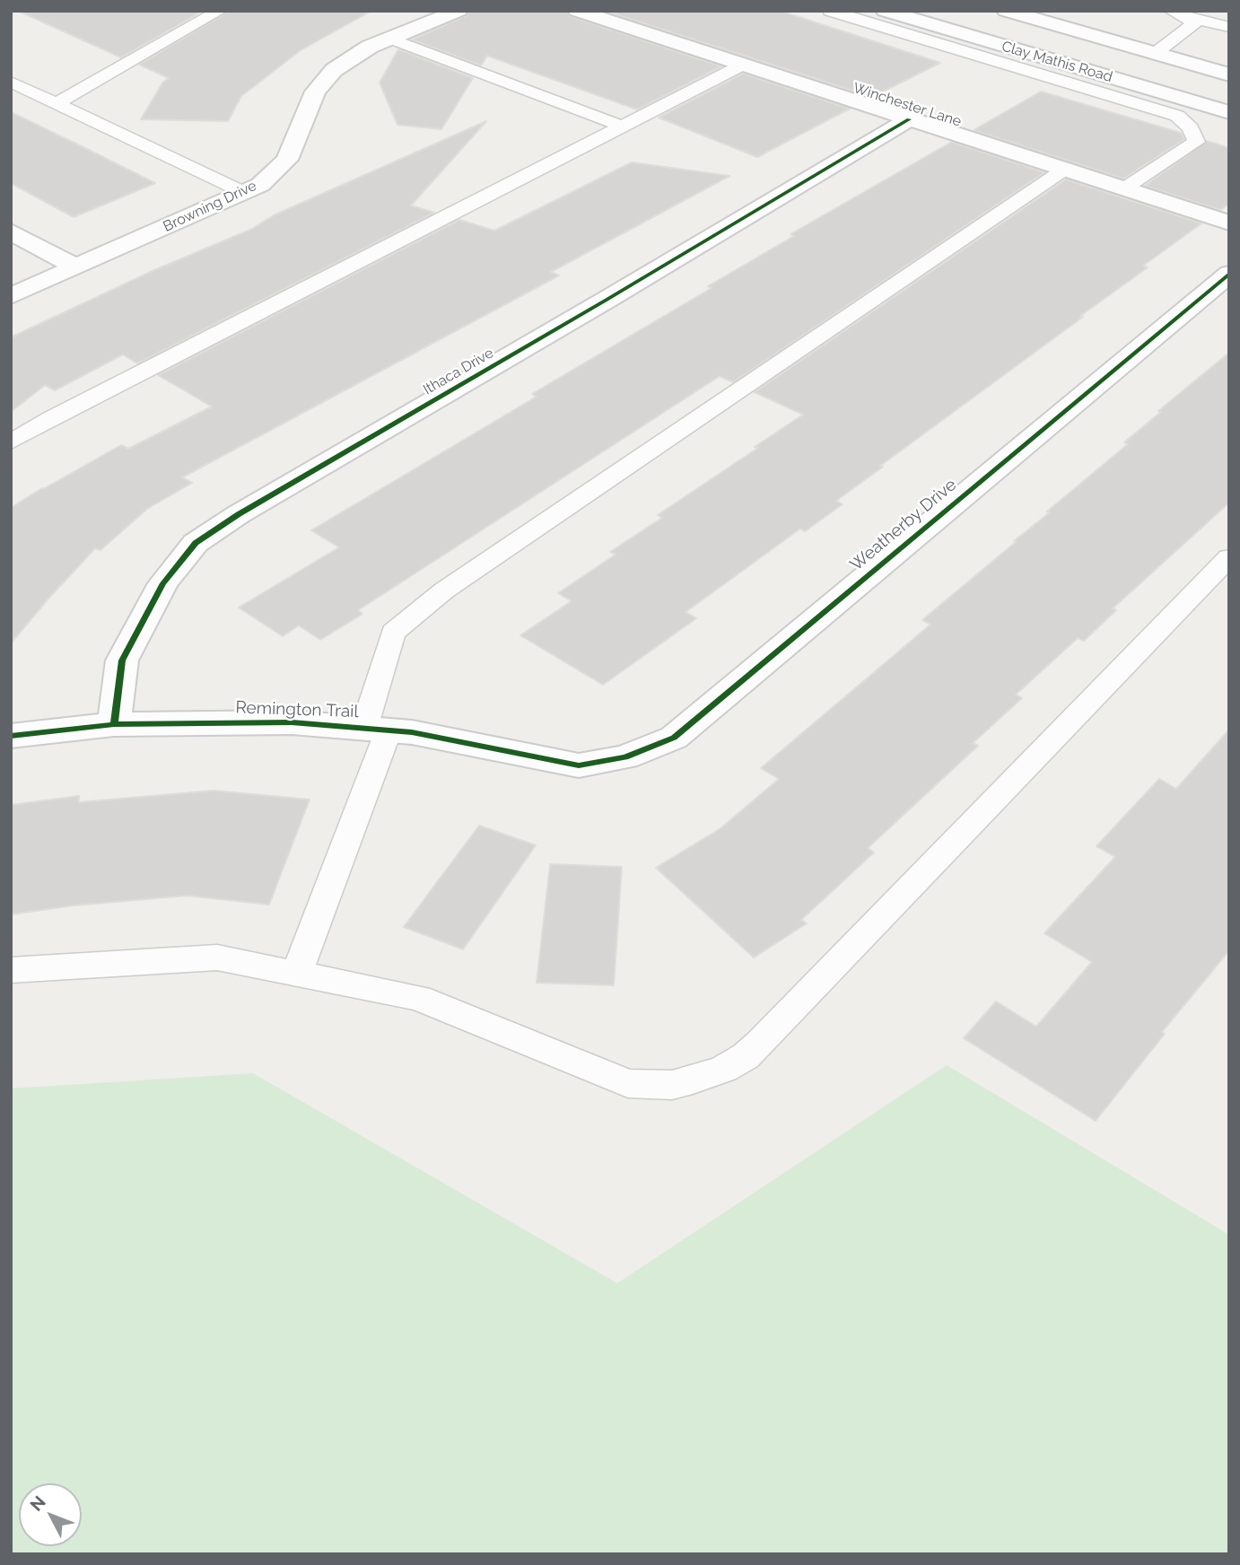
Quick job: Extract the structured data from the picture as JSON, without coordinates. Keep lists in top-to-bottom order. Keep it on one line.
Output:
{"streets":{"street":["Clay Mathis Road","Winchester Lane","Browning Drive","Ithaca Drive","Weatherby Drive","Remington Trail"]},"crossings":[["Winchester Lane","Ithaca Drive"],["Ithaca Drive","Remington Trail"],["Weatherby Drive","Remington Trail"]],"north":"top left"}
